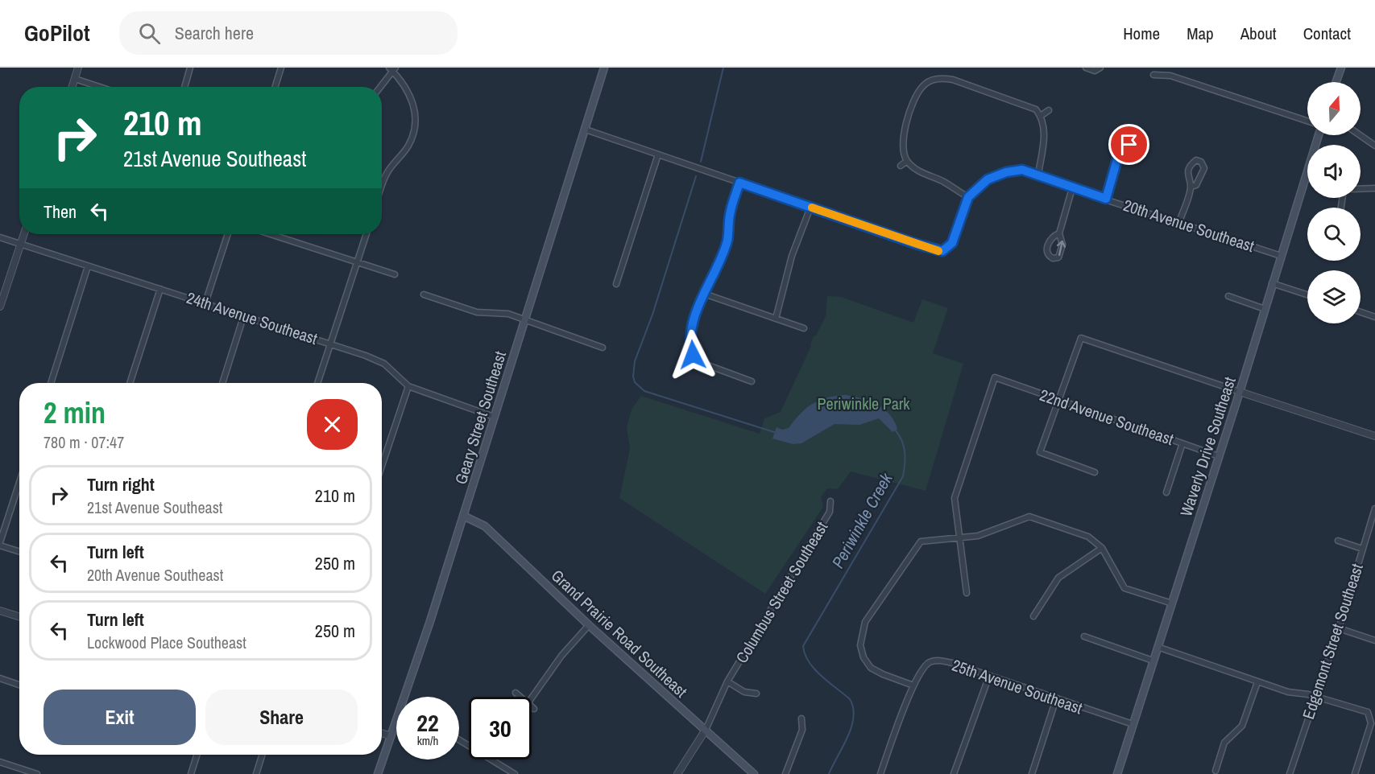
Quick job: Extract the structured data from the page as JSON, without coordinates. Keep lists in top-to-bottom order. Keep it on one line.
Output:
{"streets":{"main road":["Geary Street Southeast","Waverly Drive Southeast","Grand Prairie Road Southeast"],"street":["20th Avenue Southeast","24th Avenue Southeast","22nd Avenue Southeast","Columbus Street Southeast","Edgemont Street Southeast","25th Avenue Southeast"]},"crossings":[["20th Avenue Southeast","Waverly Drive Southeast"],["24th Avenue Southeast","Geary Street Southeast"],["22nd Avenue Southeast","Waverly Drive Southeast"],["Geary Street Southeast","Grand Prairie Road Southeast"],["Waverly Drive Southeast","25th Avenue Southeast"],["Columbus Street Southeast","Grand Prairie Road Southeast"]],"water":["Periwinkle Creek"],"parks":["Periwinkle Park"],"north":"top","page":{"header":"GoPilot","search":"Search here","nav":["Home","Map","About","Contact"],"turn":["210 m","21st Avenue Southeast"],"then":"Then","heading":["2 min","780 m · 07:47"],"list":[{"name":"Turn right","note":"21st Avenue Southeast","value":"210 m"},{"name":"Turn left","note":"20th Avenue Southeast","value":"250 m"},{"name":"Turn left","note":"Lockwood Place Southeast","value":"250 m"}],"buttons":["Exit","Share"],"speed":"22 km/h","limit":"30"}}
